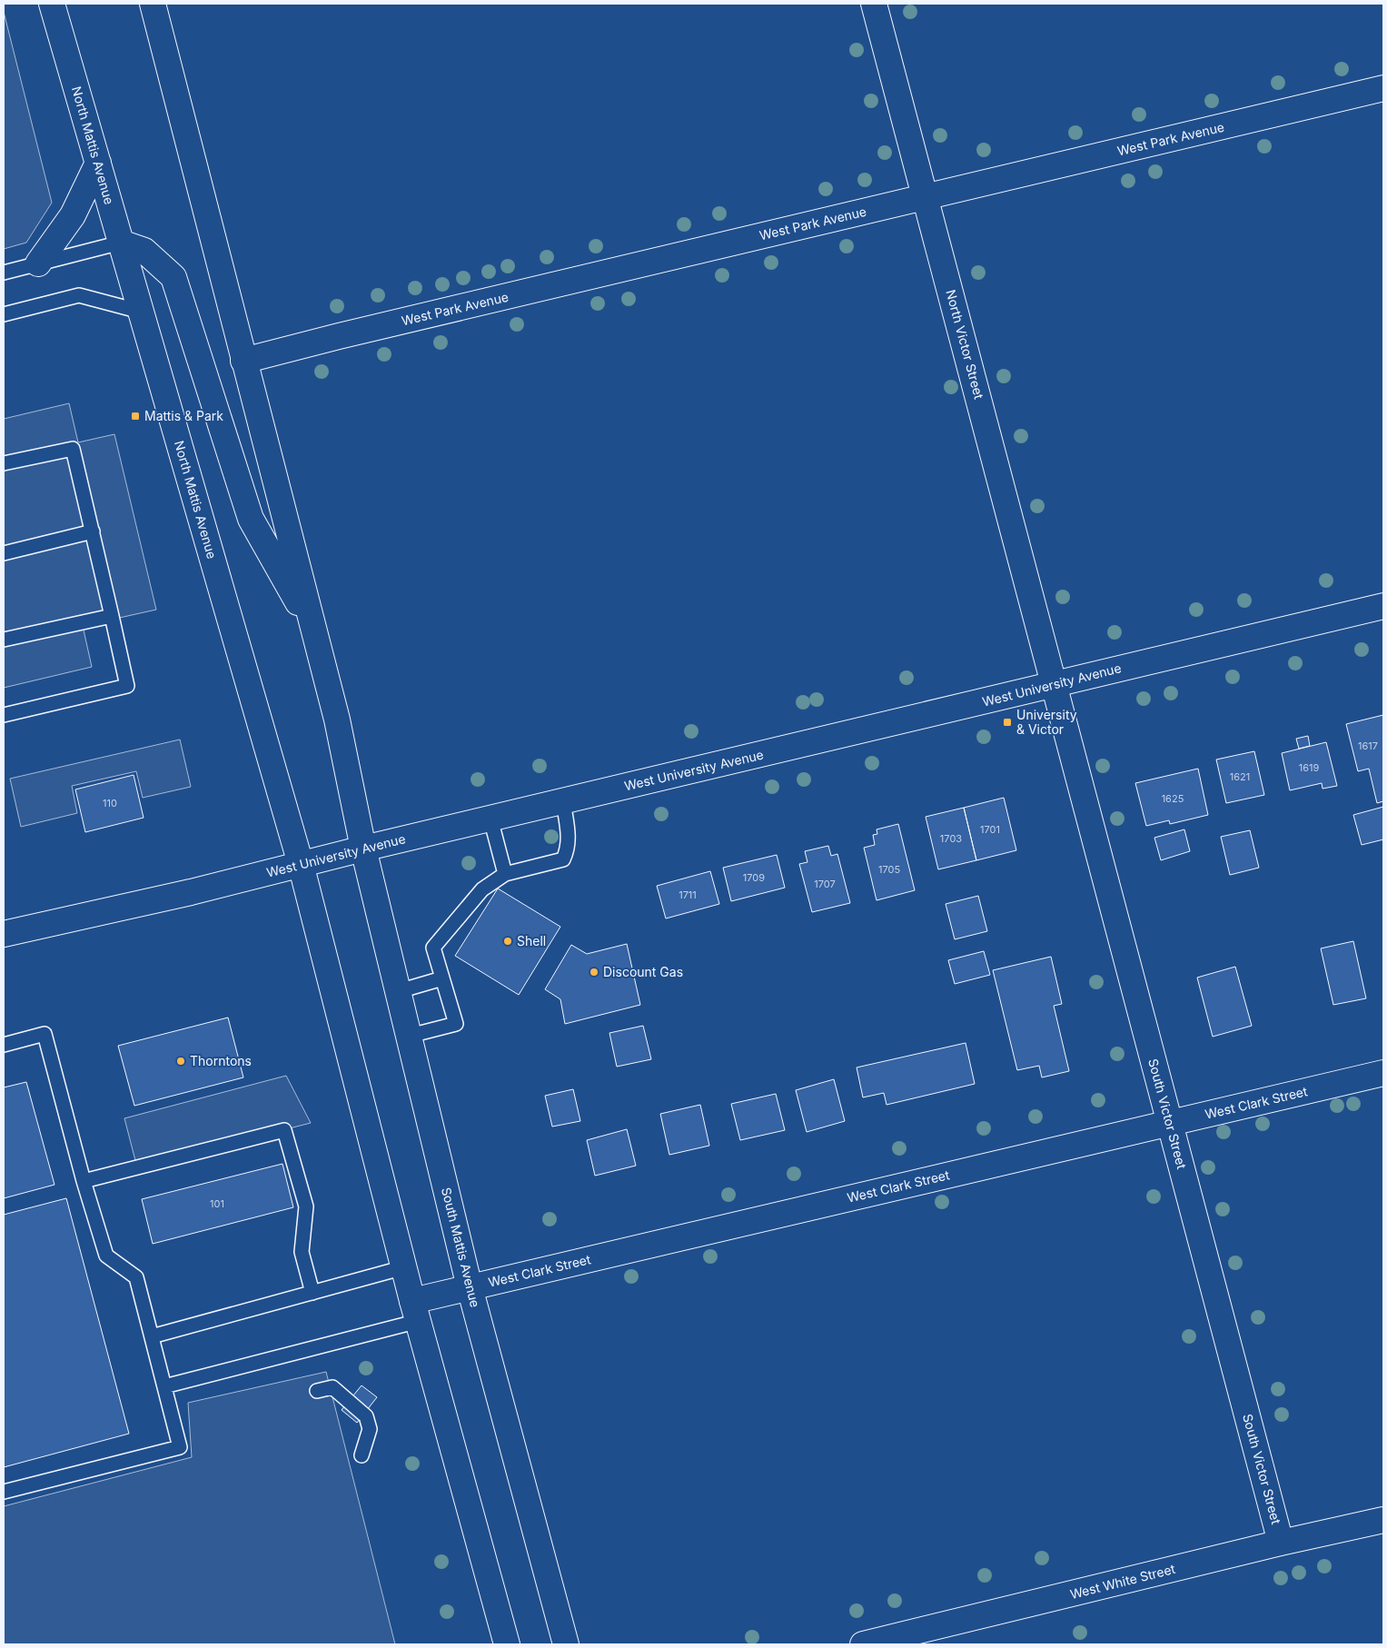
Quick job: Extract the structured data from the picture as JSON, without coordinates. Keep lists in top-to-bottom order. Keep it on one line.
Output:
{"streets":{"main road":["West Park Avenue","North Mattis Avenue","North Victor Street","West University Avenue","West Clark Street","South Victor Street","South Mattis Avenue","West White Street"]},"crossings":[["West Park Avenue","North Victor Street"],["North Mattis Avenue","West University Avenue"],["North Victor Street","West University Avenue"],["North Victor Street","South Victor Street"],["West University Avenue","South Victor Street"],["West University Avenue","South Mattis Avenue"],["West Clark Street","South Victor Street"],["West Clark Street","South Mattis Avenue"],["South Victor Street","West White Street"]],"places":{"transit":["Mattis & Park","University & Victor"],"other":["Shell","Discount Gas","Thorntons"]},"house_numbers":["1617","1619","1621","1625","110","1701","1703","1705","1709","1707","1711","101"]}
